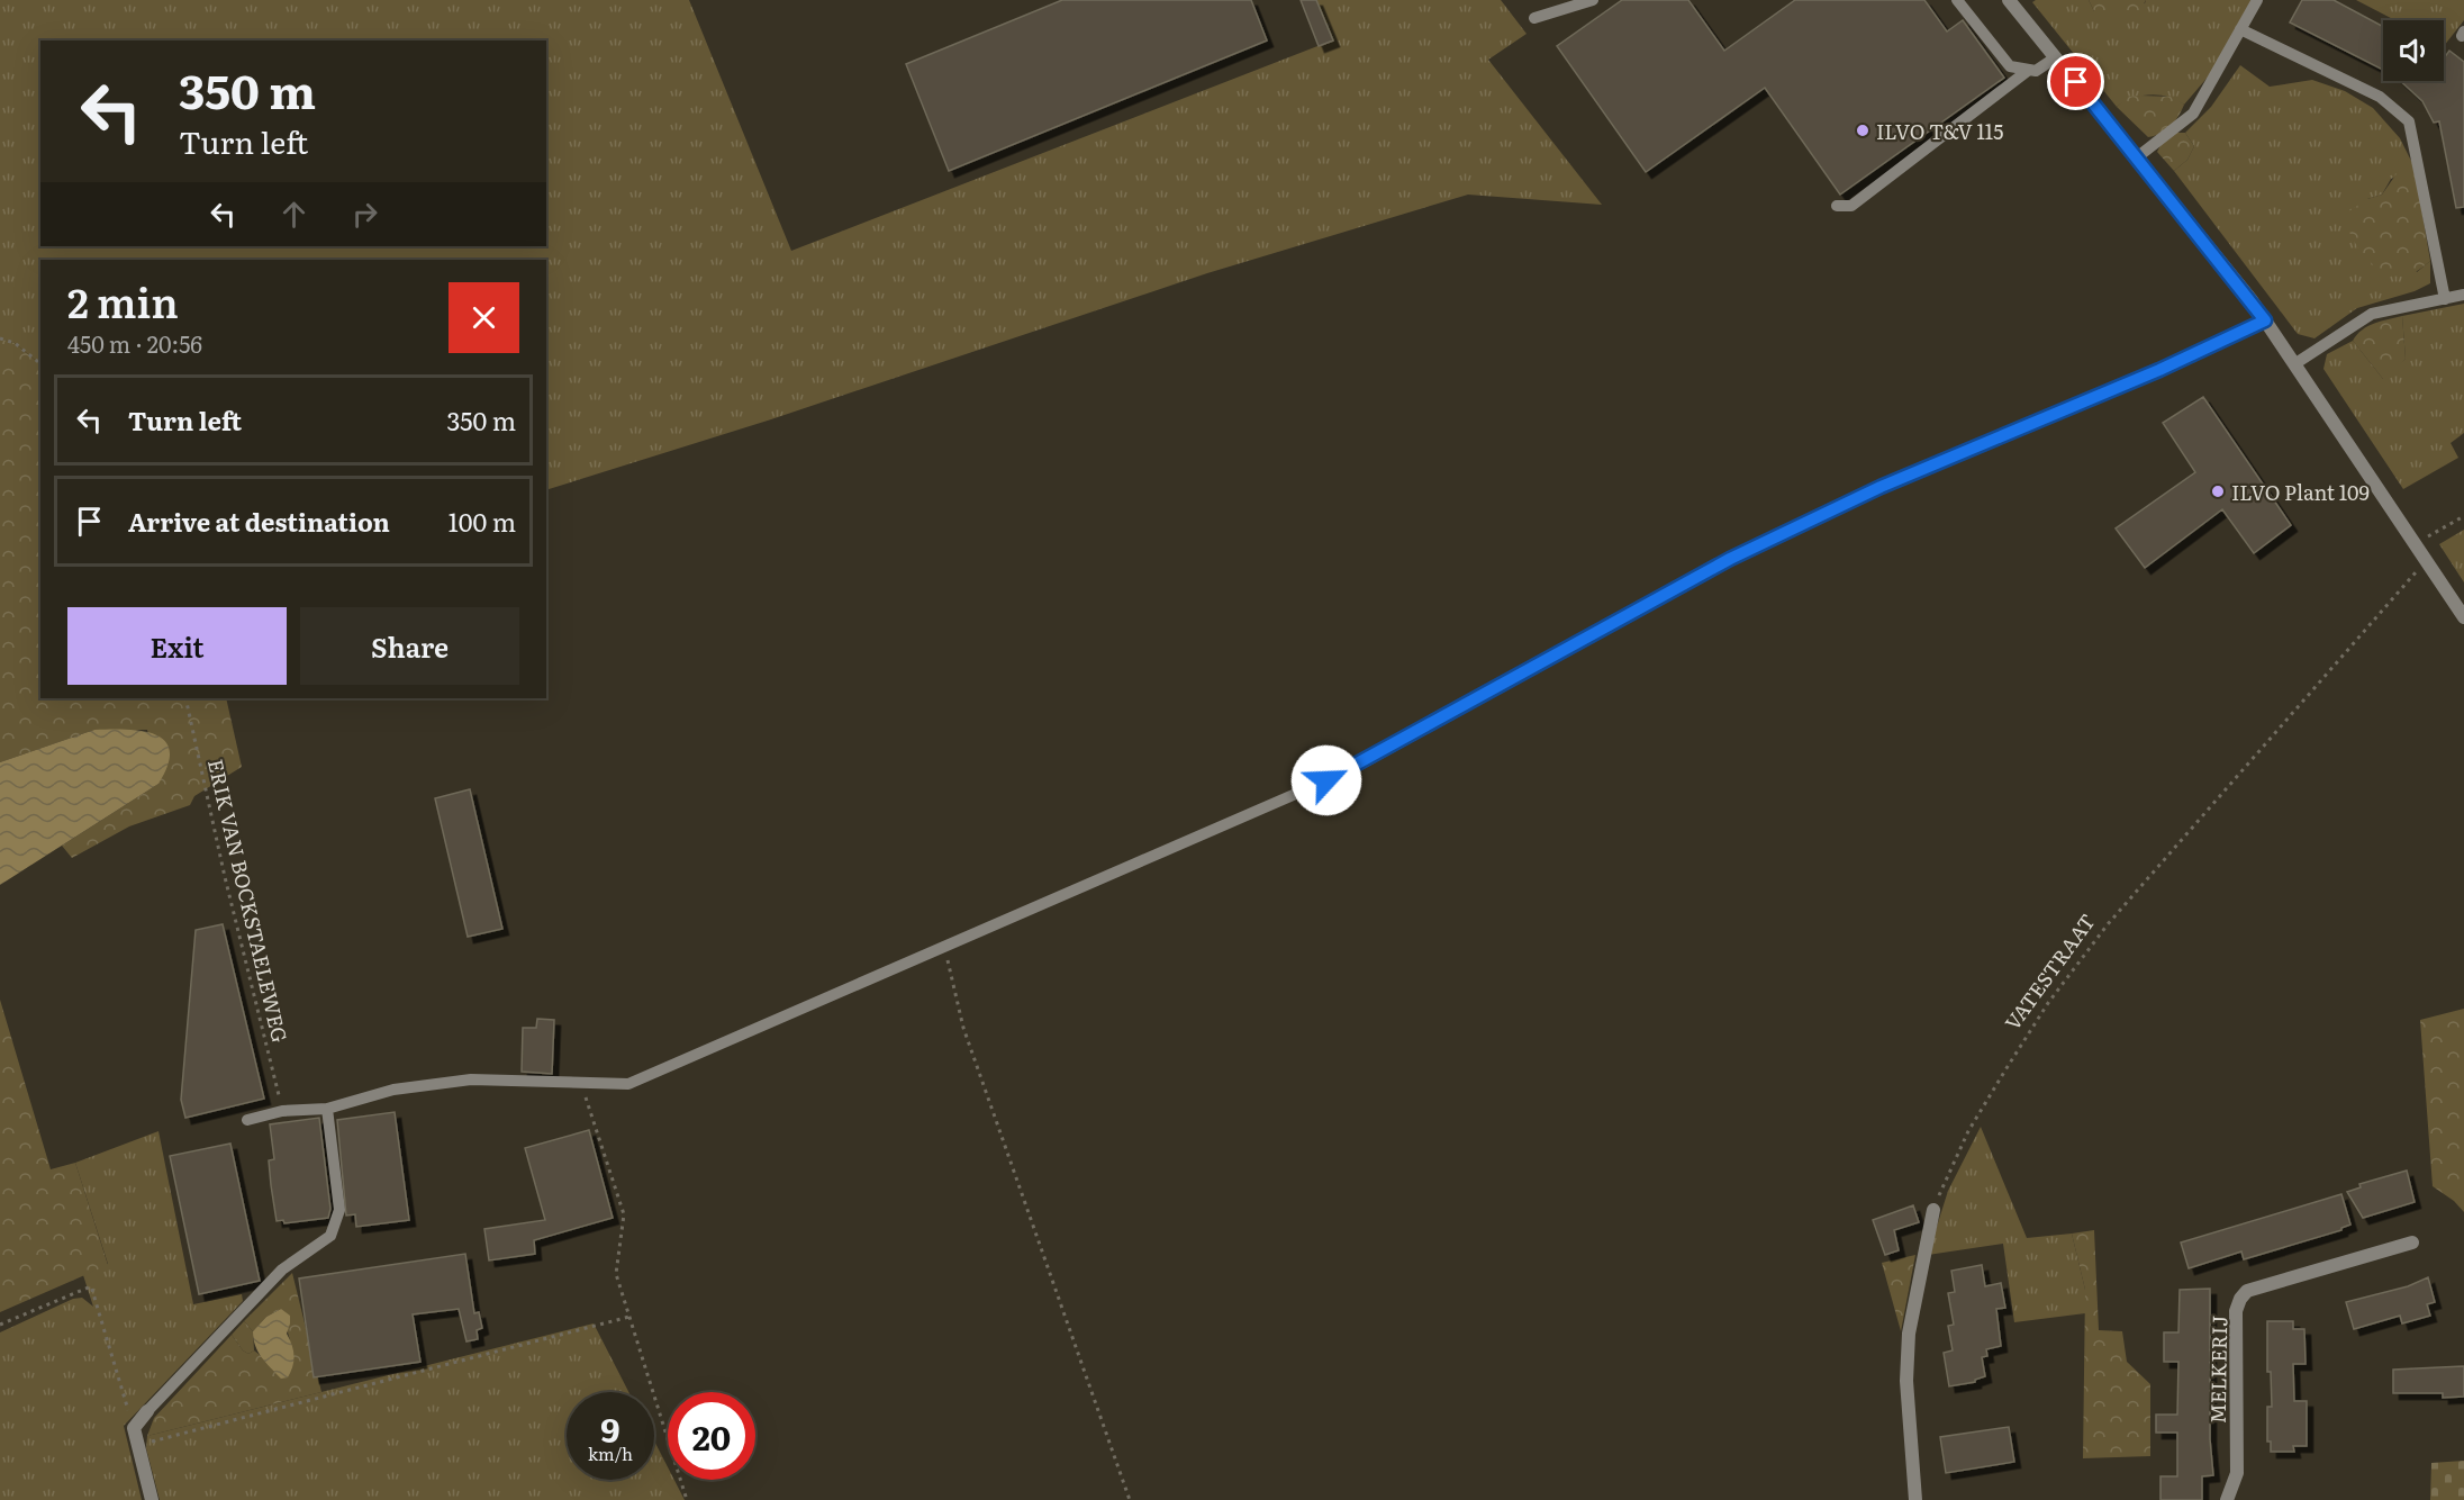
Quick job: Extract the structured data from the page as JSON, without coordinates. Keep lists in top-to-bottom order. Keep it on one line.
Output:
{"streets":{"street":["MELKERIJ"],"path":["ERIK VAN BOCKSTAELEWEG","VATESTRAAT"]},"places":["ILVO T&V 115","ILVO Plant 109"],"page":{"turn":["350 m","Turn left"],"heading":["2 min","450 m · 20:56"],"list":[{"name":"Turn left","value":"350 m"},{"name":"Arrive at destination","value":"100 m"}],"buttons":["Exit","Share"],"speed":"9 km/h","limit":"20"}}
